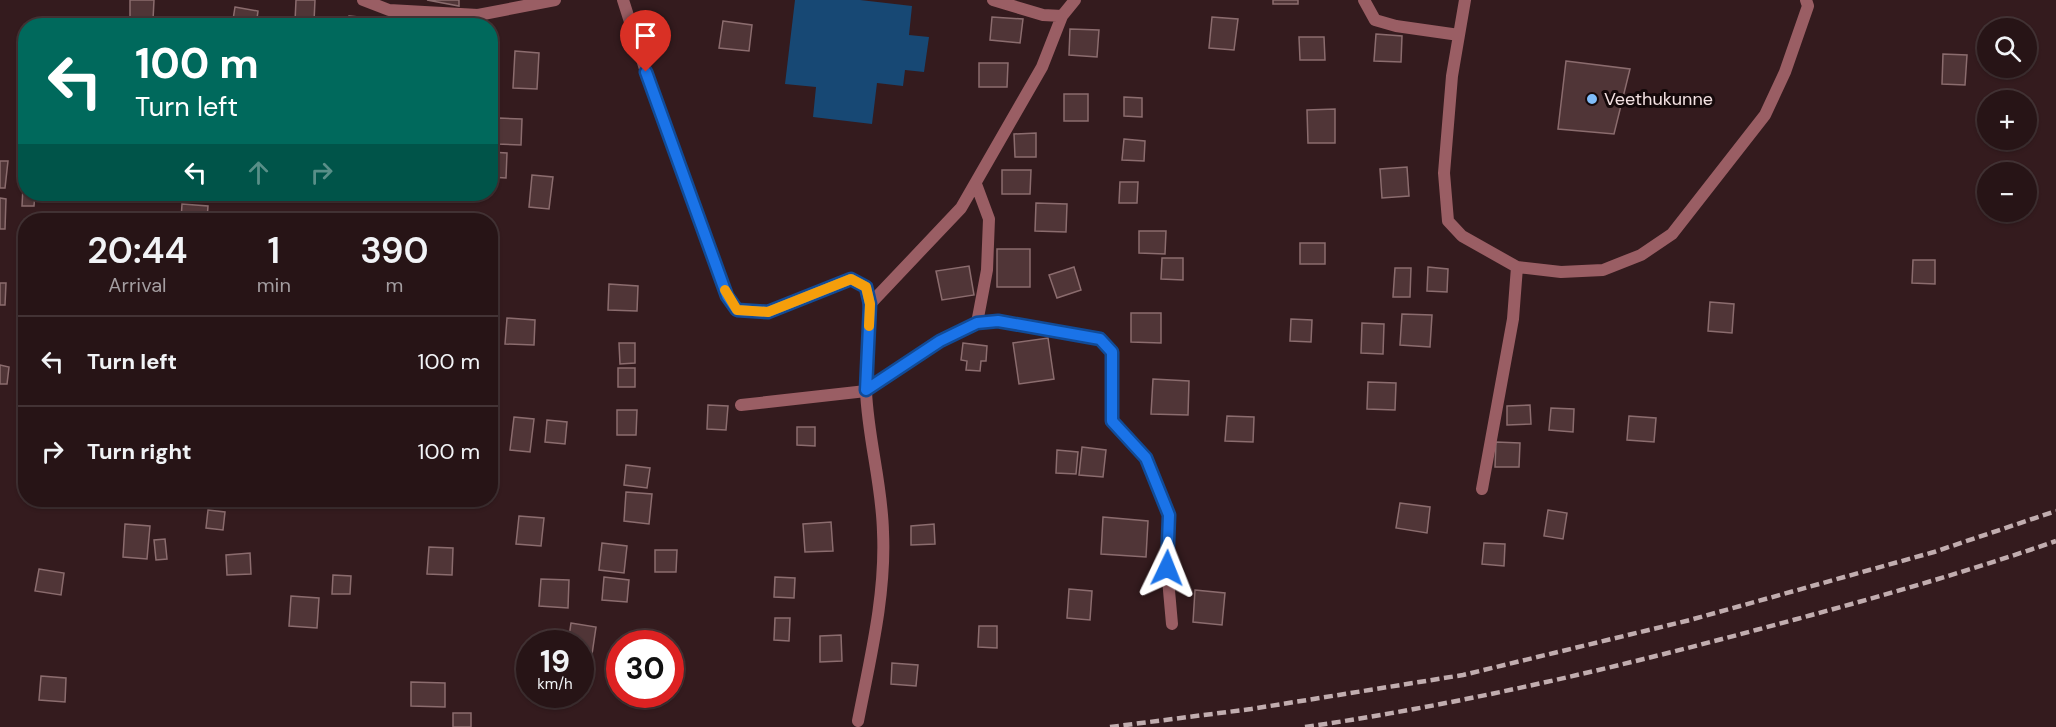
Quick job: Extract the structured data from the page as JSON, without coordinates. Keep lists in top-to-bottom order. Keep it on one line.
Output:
{"places":["Veethukunne"],"page":{"map_buttons":["+","−"],"turn":["100 m","Turn left"],"eta":["20:44","Arrival","1","min","390","m"],"list":[{"name":"Turn left","value":"100 m"},{"name":"Turn right","value":"100 m"}],"speed":"19 km/h","limit":"30"}}
